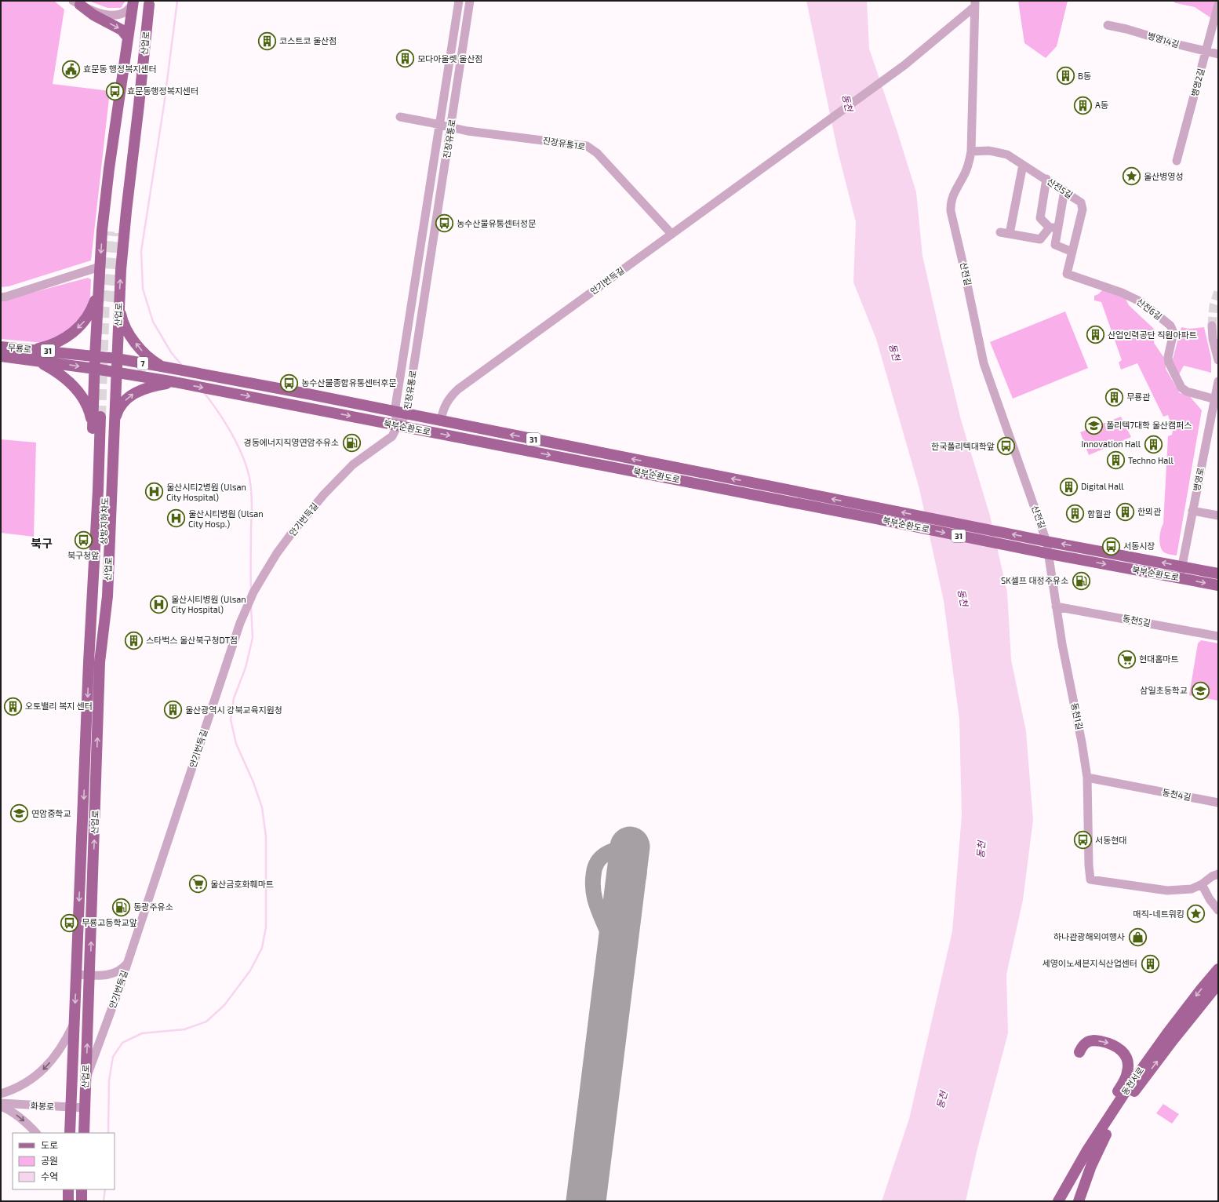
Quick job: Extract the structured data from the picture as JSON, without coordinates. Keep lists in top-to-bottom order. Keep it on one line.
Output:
{"streets":{"main road":["산업로","무룡로","31","7","북부순환도로","동천서로"],"street":["병영14길","병영2길","진장유통로","진장유통1로","산전5길","산전길","안기번득길","산전6길","병영로","동천5길","동천1길","동천4길","화봉로"]},"crossings":[["병영14길","병영2길"],["산업로","안기번득길"],["산업로","무룡로"],["산업로","북부순환도로"],["산업로","화봉로"],["진장유통로","진장유통1로"],["진장유통로","안기번득길"],["진장유통로","북부순환도로"],["진장유통1로","안기번득길"],["산전5길","산전길"],["산전5길","산전6길"],["산전길","안기번득길"],["산전길","북부순환도로"],["산전길","동천1길"],["안기번득길","북부순환도로"],["산전6길","병영로"],["무룡로","북부순환도로"],["북부순환도로","병영로"],["북부순환도로","동천1길"],["동천5길","동천1길"],["동천1길","동천4길"]],"districts":["북구"],"water":["동천"],"places":{"building":["코스트코 울산점","모다아울렛 울산점","B동","A동","산업인력공단 직원아파트","무룡관","Innovation Hall","Techno Hall","Digital Hall","한뫼관","함월관","스타벅스 울산북구청DT점","오토밸리 복지 센터","울산광역시 강북교육지원청","세영이노세븐지식산업센터"],"public building":["효문동 행정복지센터"],"bus stop":["효문동행정복지센터","농수산물유통센터정문","농수산물종합유통센터후문","한국폴리텍대학앞","북구청앞","서동시장","서동현대","무룡고등학교앞"],"place":["울산병영성","매직-네트워킹"],"school or university":["폴리텍7대학 울산캠퍼스","삼일초등학교","연암중학교"],"fuel station":["경동에너지직영연암주유소","SK셀프 대정주유소","동광주유소"],"hospital":["울산시티2병원 (Ulsan City Hospital)","울산시티병원 (Ulsan City Hosp.)","울산시티병원 (Ulsan City Hospital)"],"supermarket":["현대홈마트","울산금호화훼마트"],"shop":["하나관광해외여행사"]},"legend":["도로","공원","수역"]}
